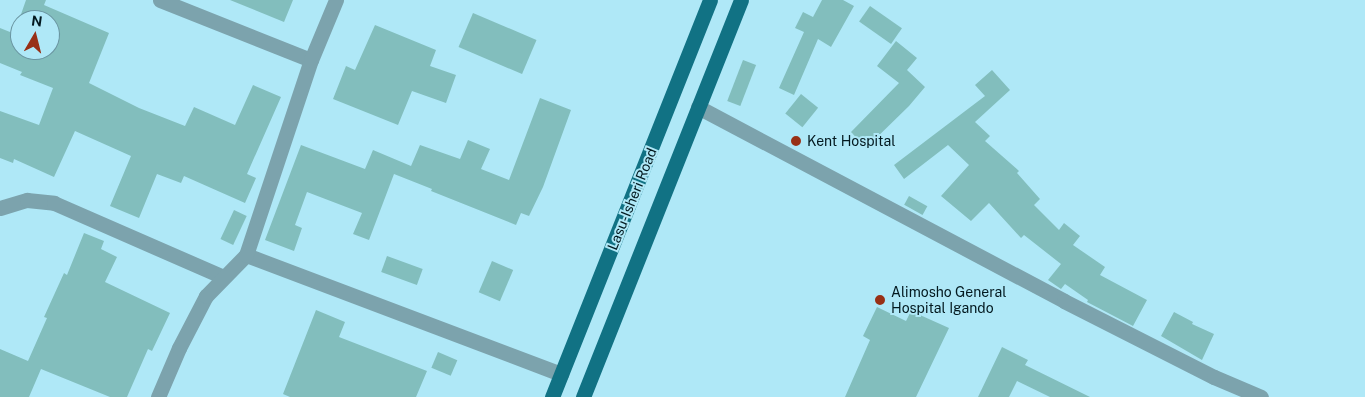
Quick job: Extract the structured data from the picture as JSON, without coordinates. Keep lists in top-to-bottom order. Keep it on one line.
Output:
{"streets":{"main road":["Lasu-Isheri Road"]},"places":["Kent Hospital","Alimosho General Hospital Igando"],"north":"top"}
